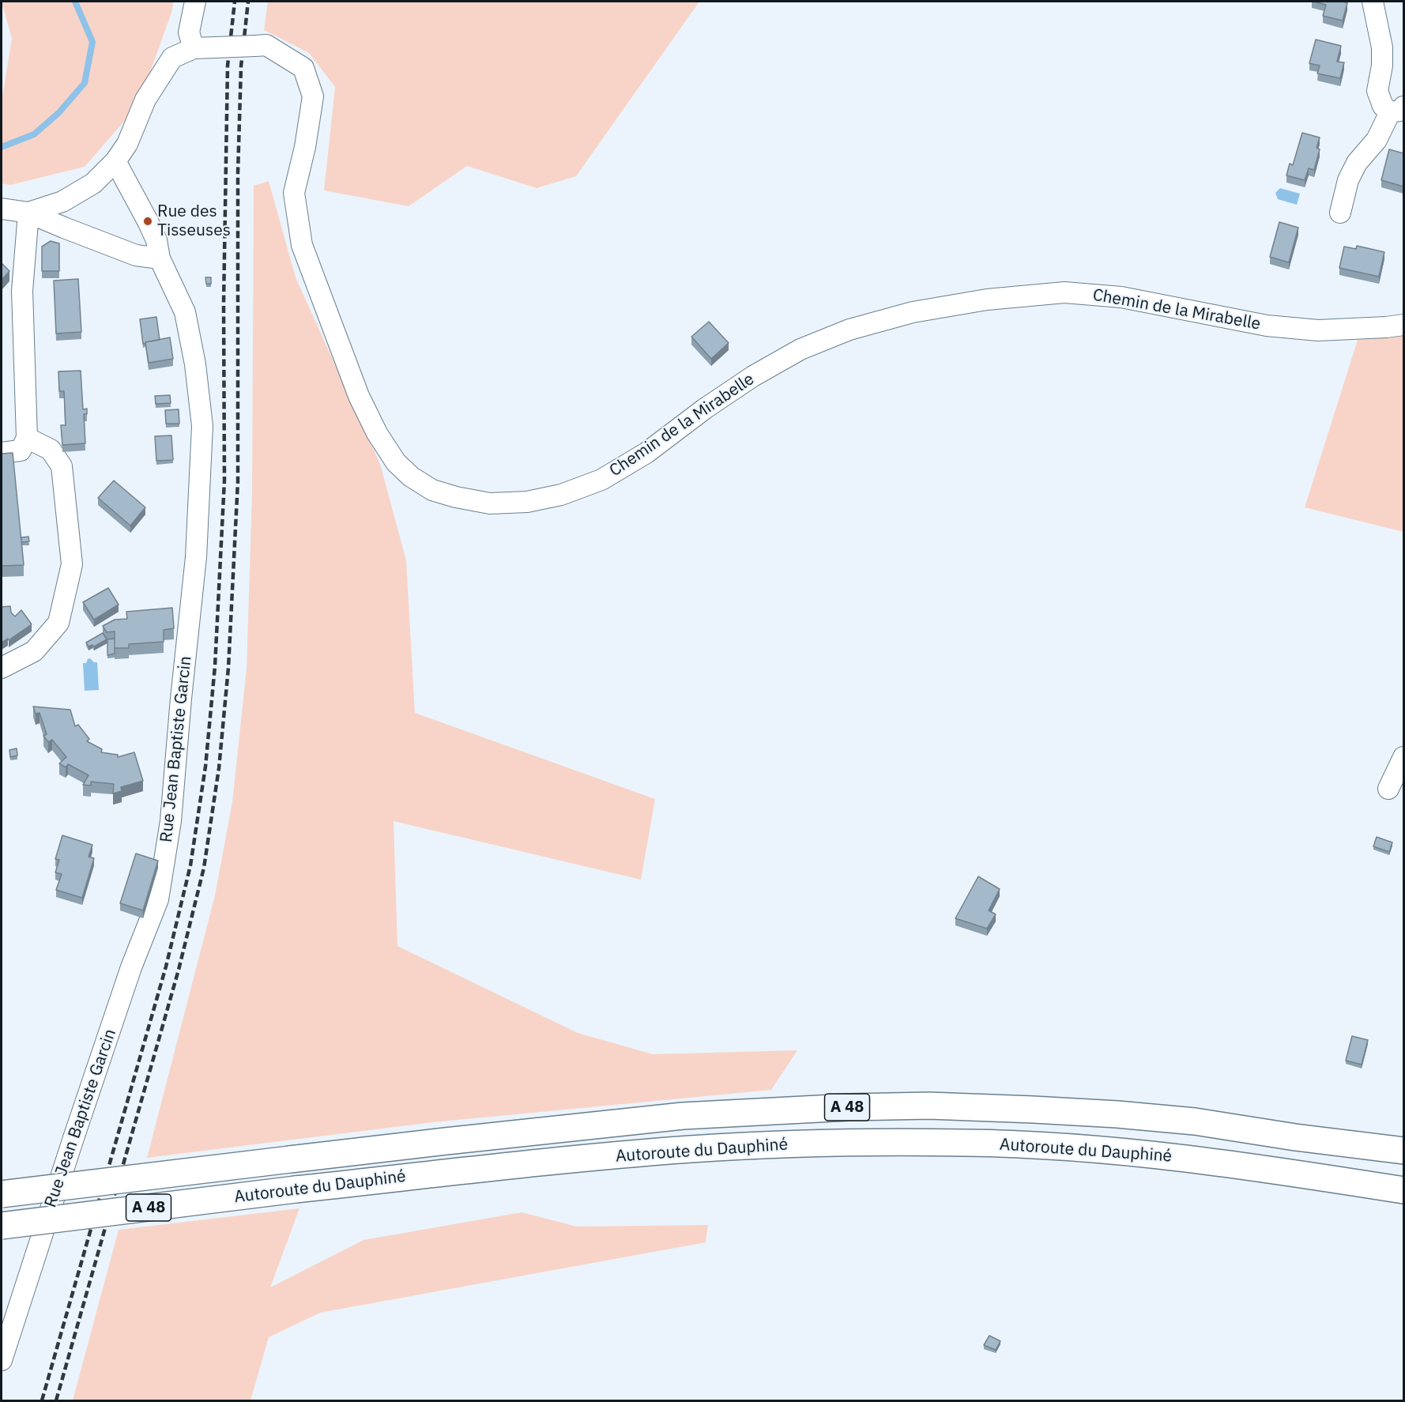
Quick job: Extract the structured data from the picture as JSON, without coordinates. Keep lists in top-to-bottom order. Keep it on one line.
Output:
{"streets":{"highway":["A 48","Autoroute du Dauphiné"],"street":["Chemin de la Mirabelle","Rue Jean Baptiste Garcin"]},"crossings":[["Chemin de la Mirabelle","Rue Jean Baptiste Garcin"]],"places":["Rue des Tisseuses"]}
